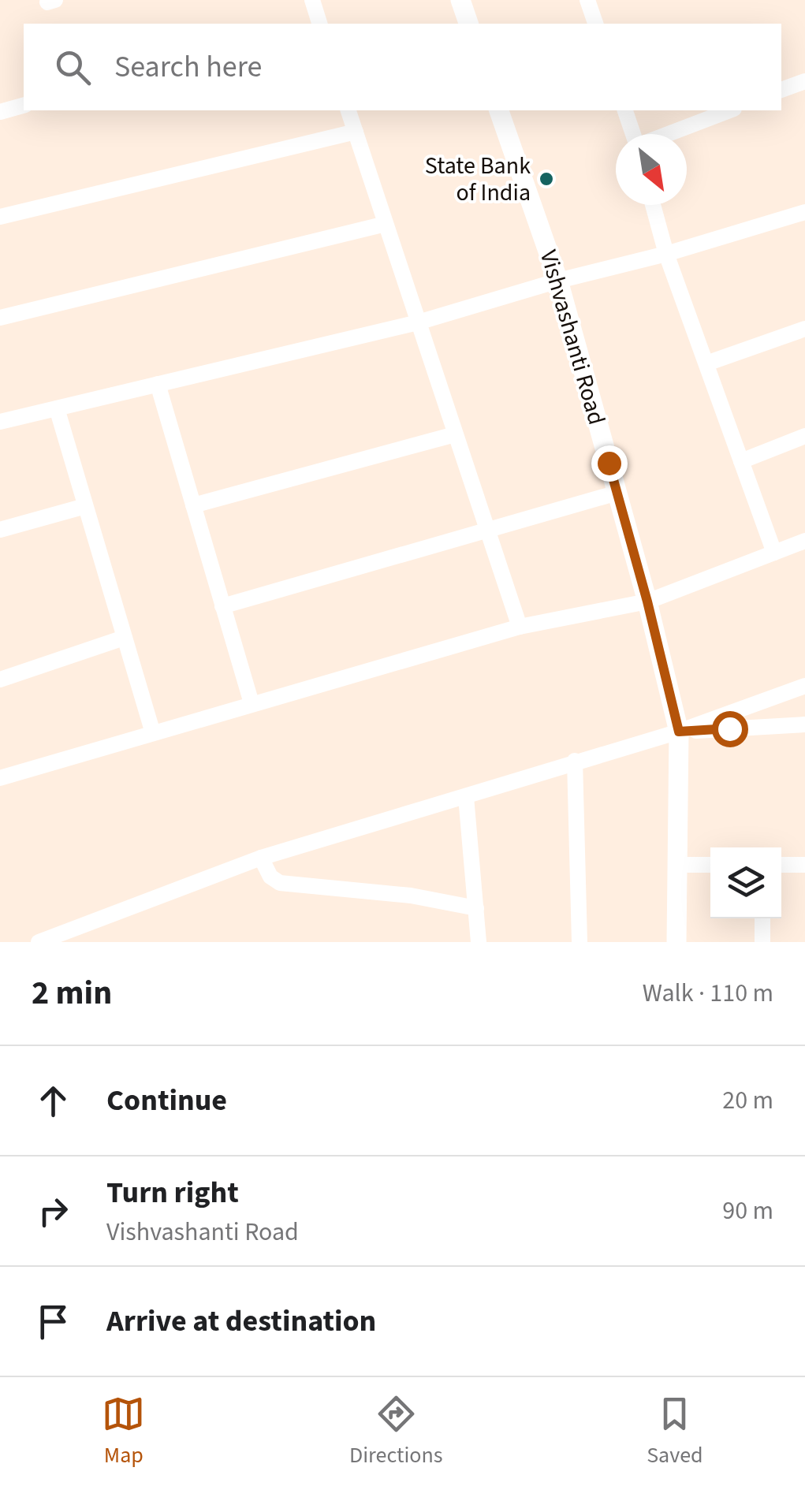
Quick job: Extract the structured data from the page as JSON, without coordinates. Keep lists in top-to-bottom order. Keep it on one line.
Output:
{"streets":{"street":["Vishvashanti Road"]},"places":["State Bank of India"],"north":"bottom right","page":{"search":"Search here","heading":["2 min","Walk · 110 m"],"list":[["Continue","20 m"],["Turn right","Vishvashanti Road","90 m"],"Arrive at destination"],"nav":["Map","Directions","Saved"]}}
